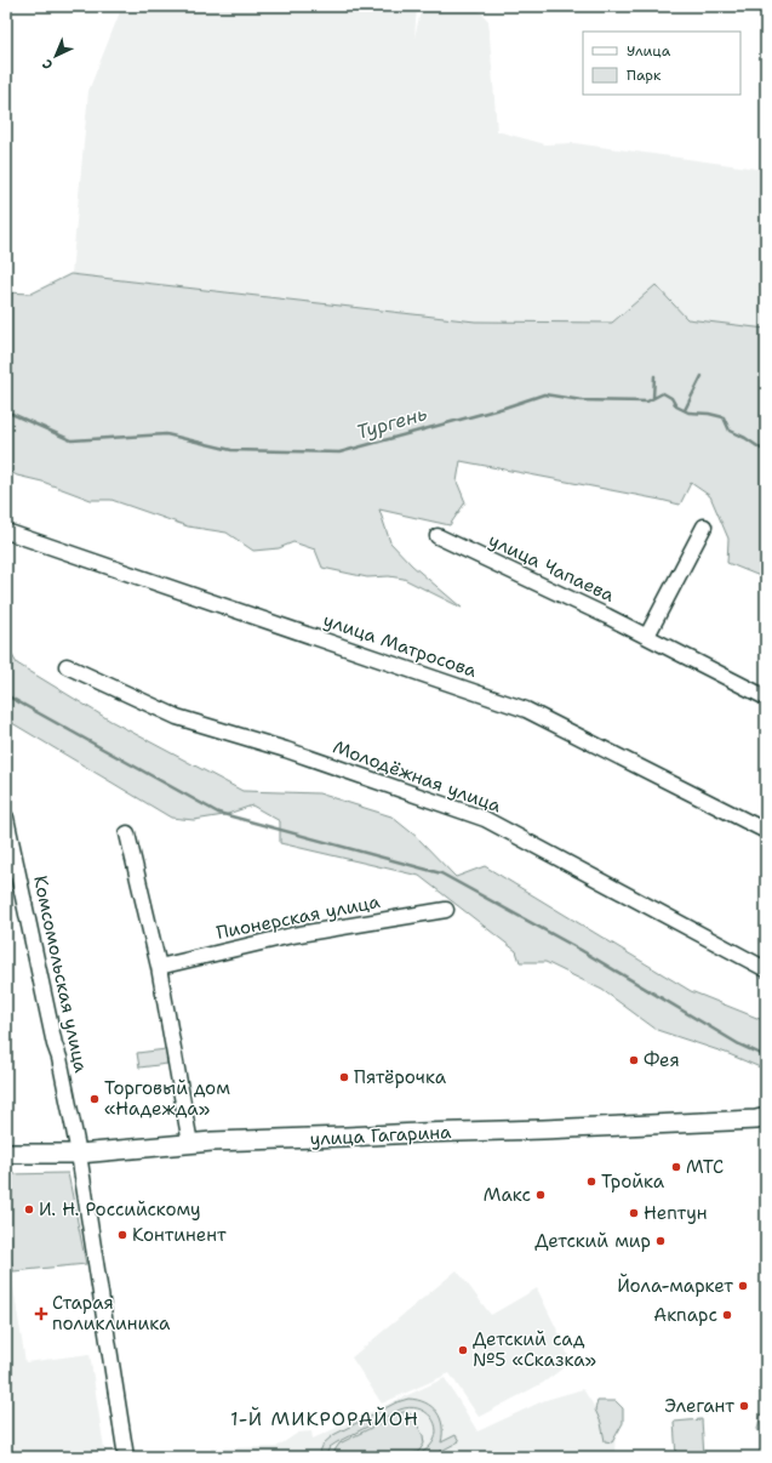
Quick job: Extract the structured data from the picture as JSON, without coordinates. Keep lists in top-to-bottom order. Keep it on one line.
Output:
{"streets":{"main road":["улица Гагарина"],"street":["улица Чапаева","улица Матросова","Молодёжная улица","Пионерская улица","Комсомольская улица"]},"crossings":[["Комсомольская улица","улица Гагарина"]],"districts":["1-Й МИКРОРАЙОН"],"water":["Тургень"],"places":{"other":["Фея","Пятёрочка","Торговый дом «Надежда»","МТС","Тройка","Макс","И. Н. Российскому","Нептун","Континент","Детский мир","Йола-маркет","Акпарс","Детский сад №5 «Сказка»","Элегант"],"health":["Старая поликлиника"]},"legend":["Улица","Парк"],"north":"bottom left"}
